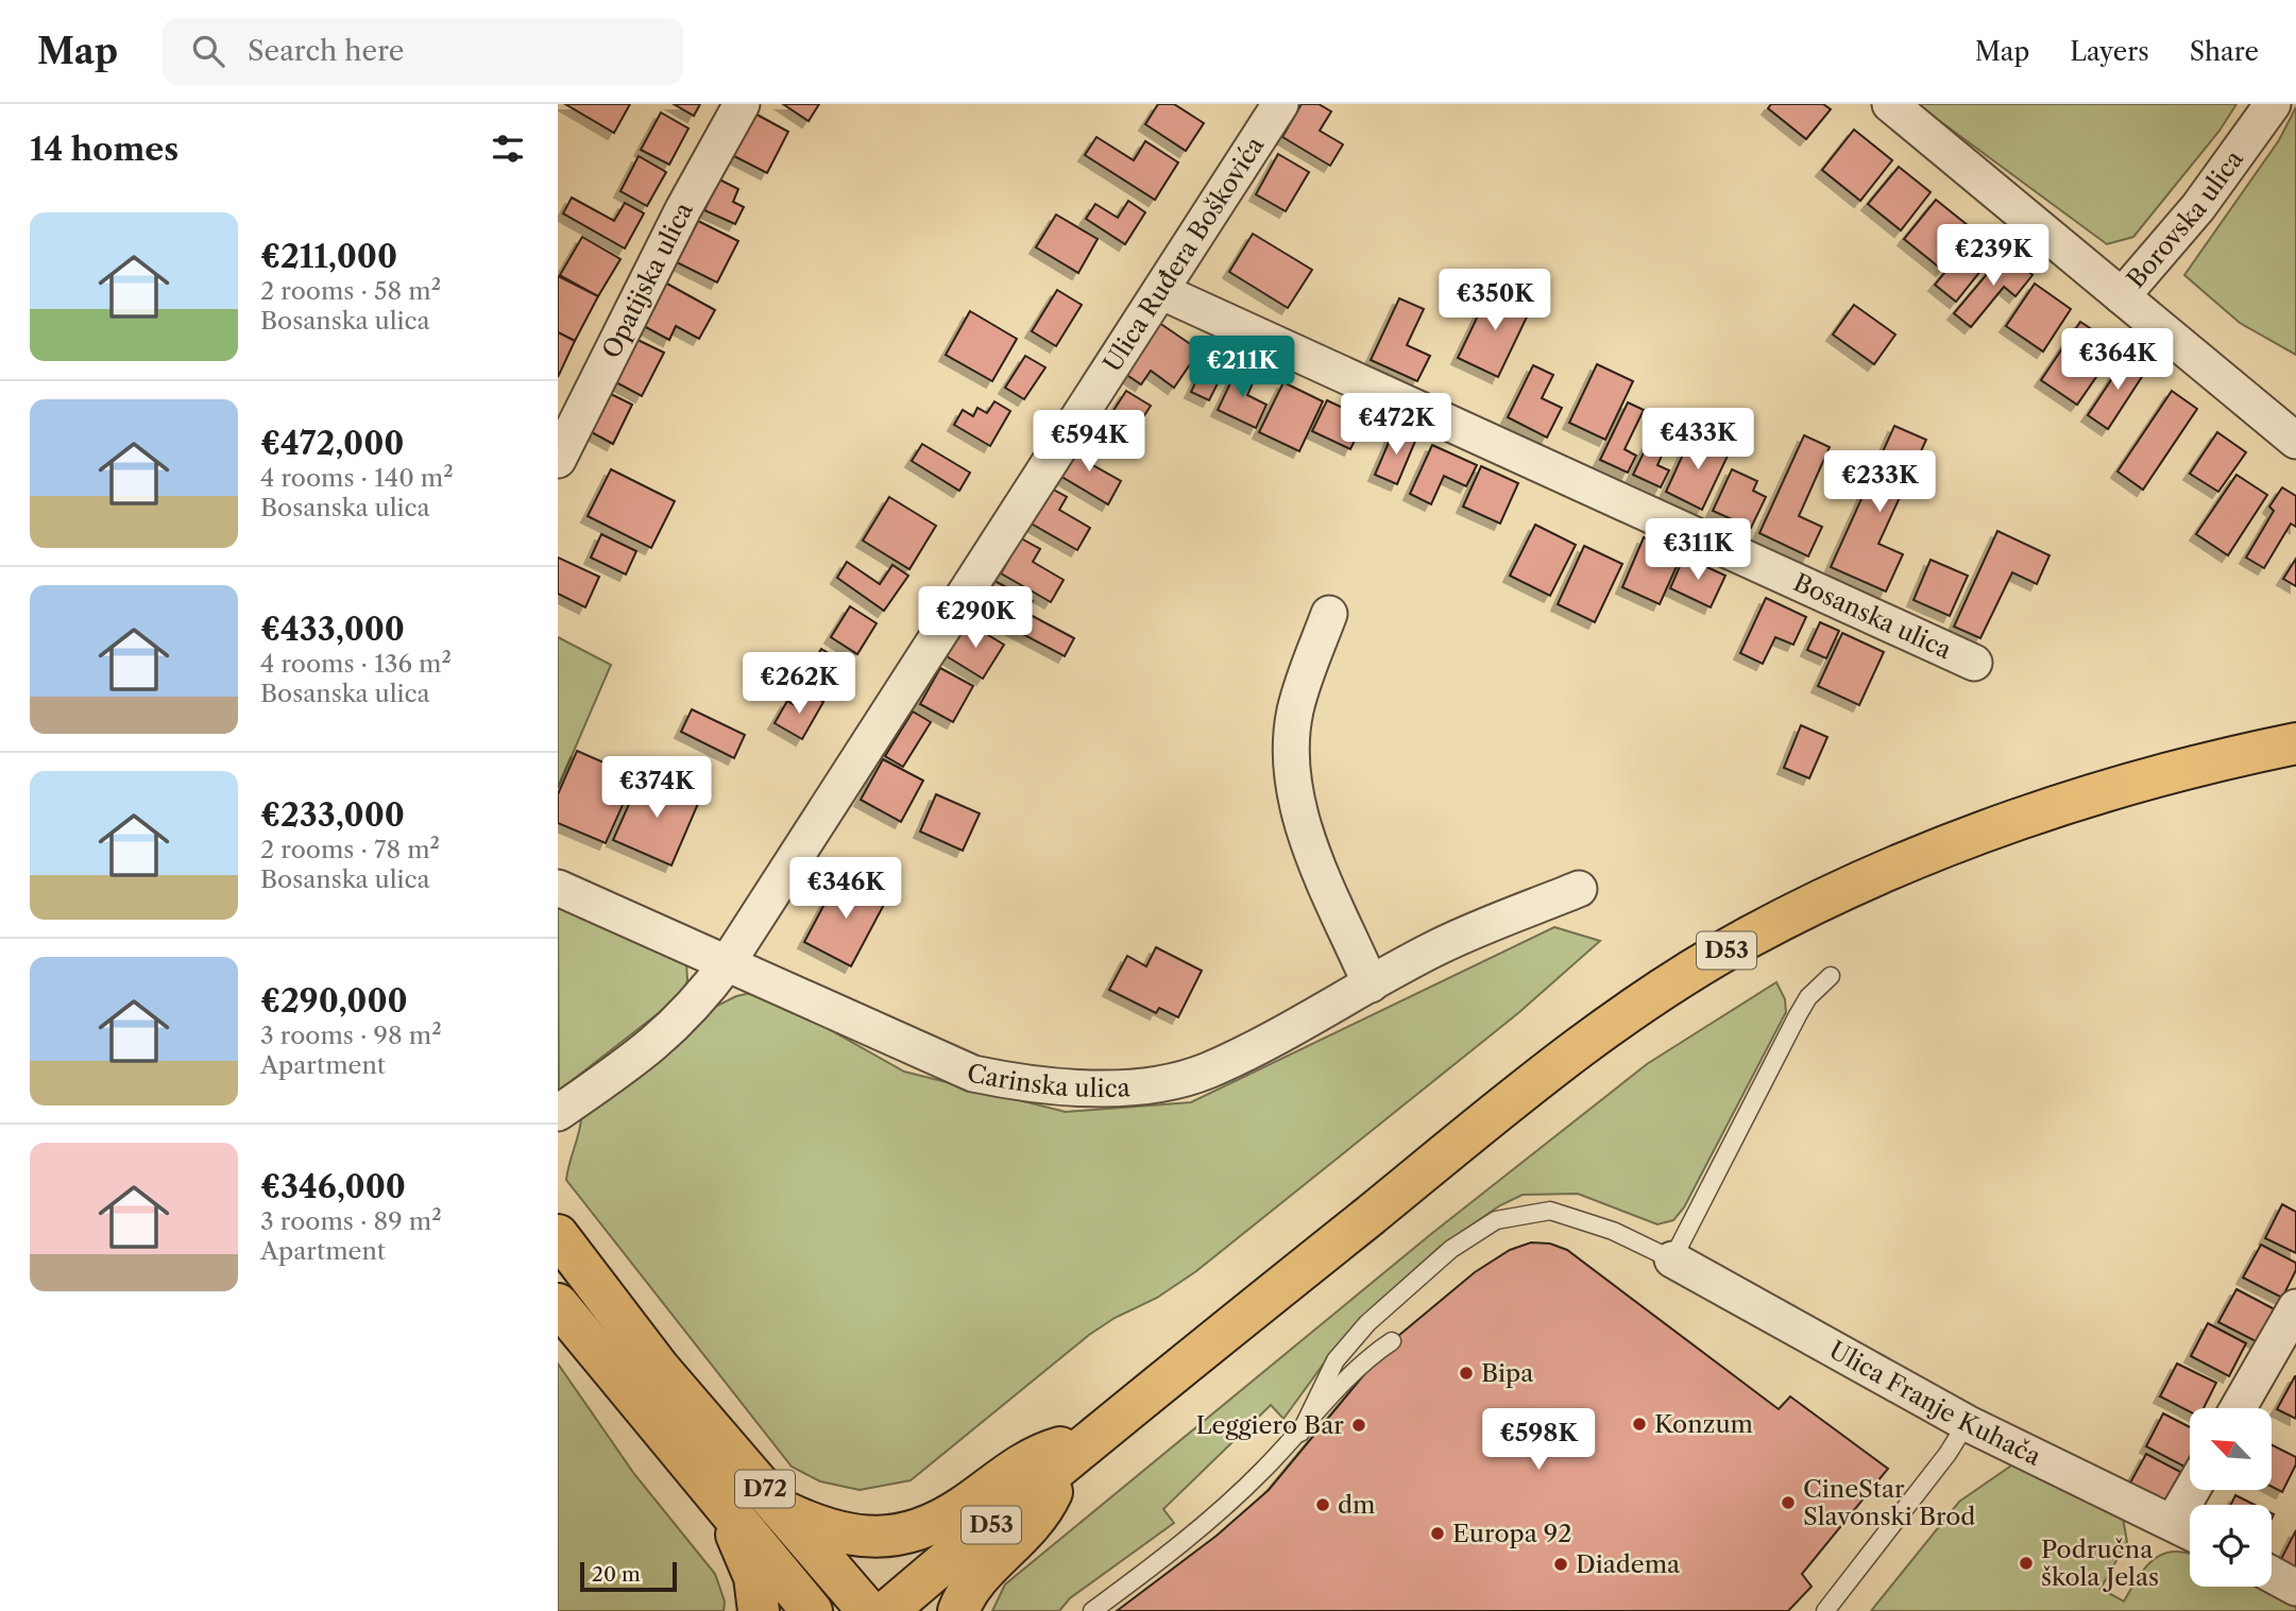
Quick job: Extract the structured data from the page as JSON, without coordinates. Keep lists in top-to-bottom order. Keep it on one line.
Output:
{"streets":{"main road":["D53","D72"],"street":["Borovska ulica","Ulica Ruđera Boškovića","Opatijska ulica","Bosanska ulica","Carinska ulica","Ulica Franje Kuhača"]},"crossings":[["Ulica Ruđera Boškovića","Bosanska ulica"],["Ulica Ruđera Boškovića","Carinska ulica"]],"places":["Bipa","Konzum","Leggiero Bar","CineStar Slavonski Brod","dm","Europa 92","Područna škola Jelas","Diadema"],"scale_bar":"20 m","north":"top left","page":{"header":"Map","search":"Search here","nav":["Map","Layers","Share"],"heading":"14 homes","list":[{"name":"€211,000","note":"2 rooms · 58 m² · Bosanska ulica"},{"name":"€472,000","note":"4 rooms · 140 m² · Bosanska ulica"},{"name":"€433,000","note":"4 rooms · 136 m² · Bosanska ulica"},{"name":"€233,000","note":"2 rooms · 78 m² · Bosanska ulica"},{"name":"€290,000","note":"3 rooms · 98 m² · Apartment"},{"name":"€346,000","note":"3 rooms · 89 m² · Apartment"}],"price":["€239K","€350K","€364K","€211K","€472K","€433K","€594K","€233K","€311K","€290K","€262K","€374K","€346K","€598K"],"scale":"20 m"}}
